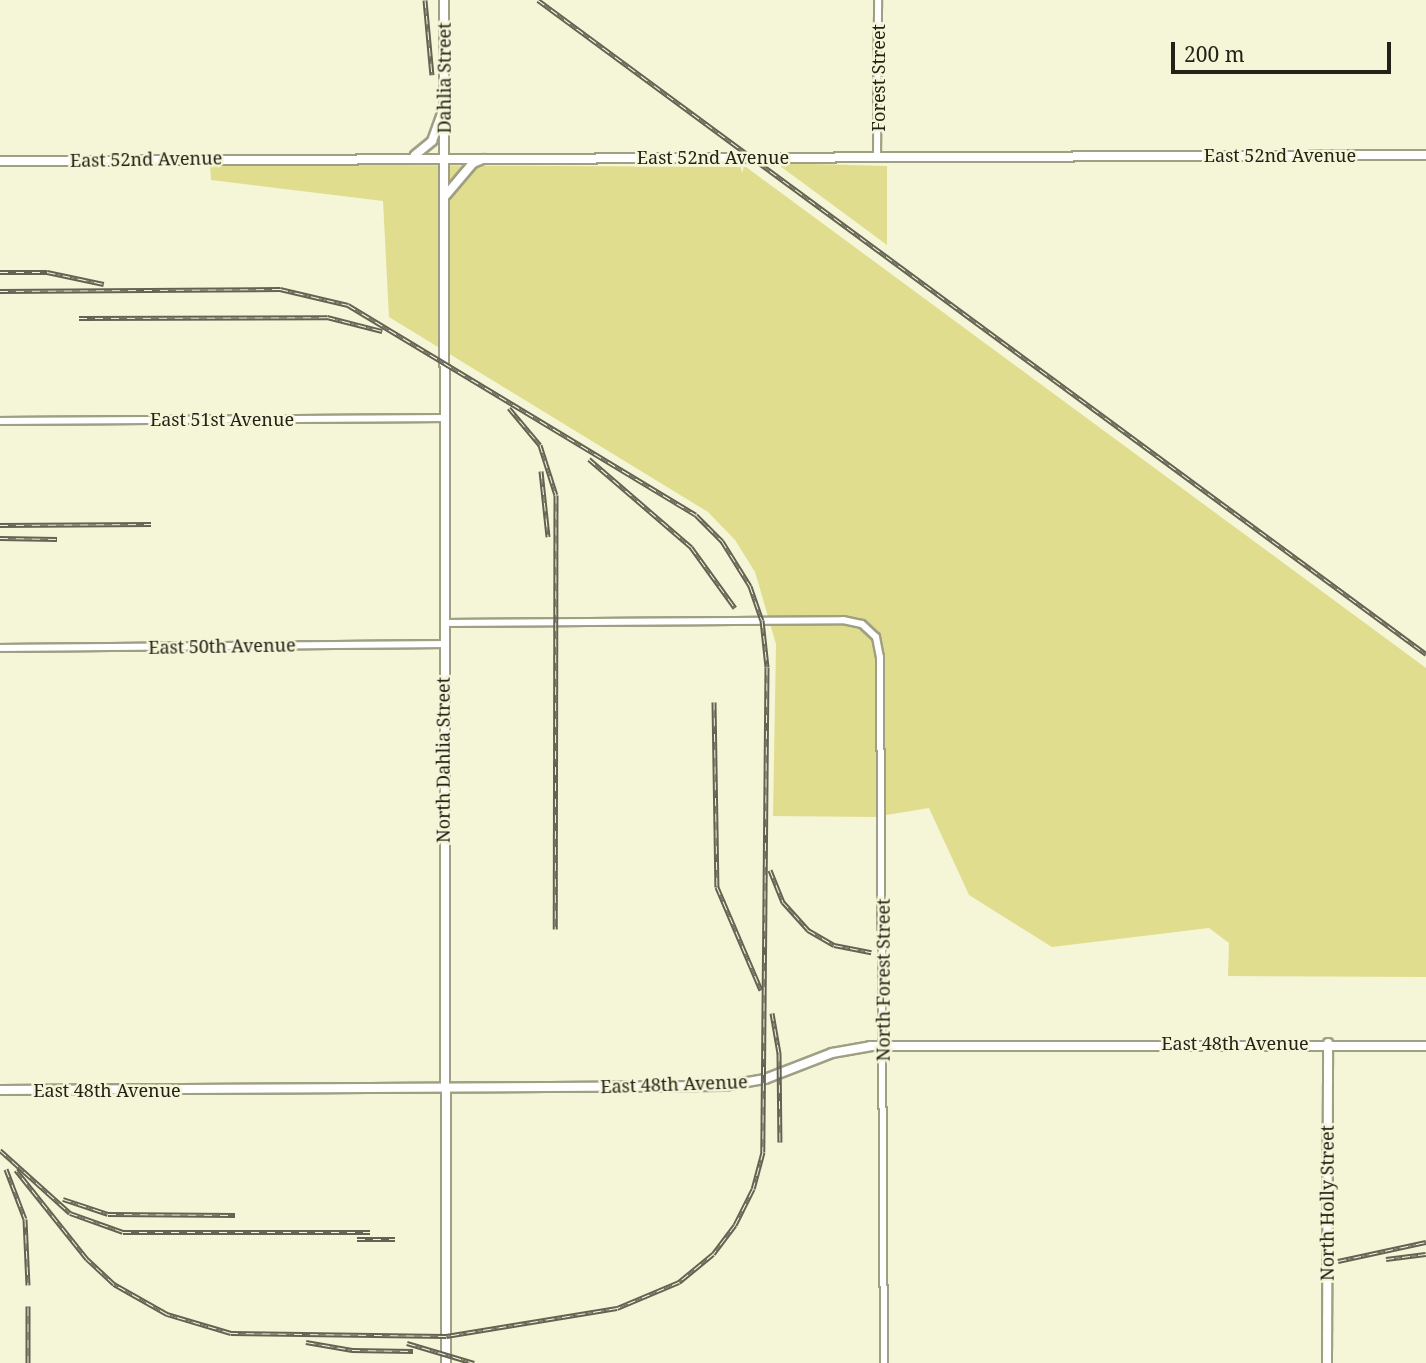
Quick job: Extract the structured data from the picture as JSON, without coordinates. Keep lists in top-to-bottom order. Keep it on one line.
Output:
{"streets":{"street":["Dahlia Street","Forest Street","East 52nd Avenue","East 51st Avenue","East 50th Avenue","North Dahlia Street","North Forest Street","East 48th Avenue","North Holly Street"]},"crossings":[["Dahlia Street","East 52nd Avenue"],["Dahlia Street","North Dahlia Street"],["Forest Street","East 52nd Avenue"],["East 52nd Avenue","North Dahlia Street"],["East 51st Avenue","North Dahlia Street"],["East 50th Avenue","North Dahlia Street"],["North Dahlia Street","North Forest Street"],["North Dahlia Street","East 48th Avenue"],["North Forest Street","East 48th Avenue"],["East 48th Avenue","North Holly Street"]],"scale_bar":"200 m"}
